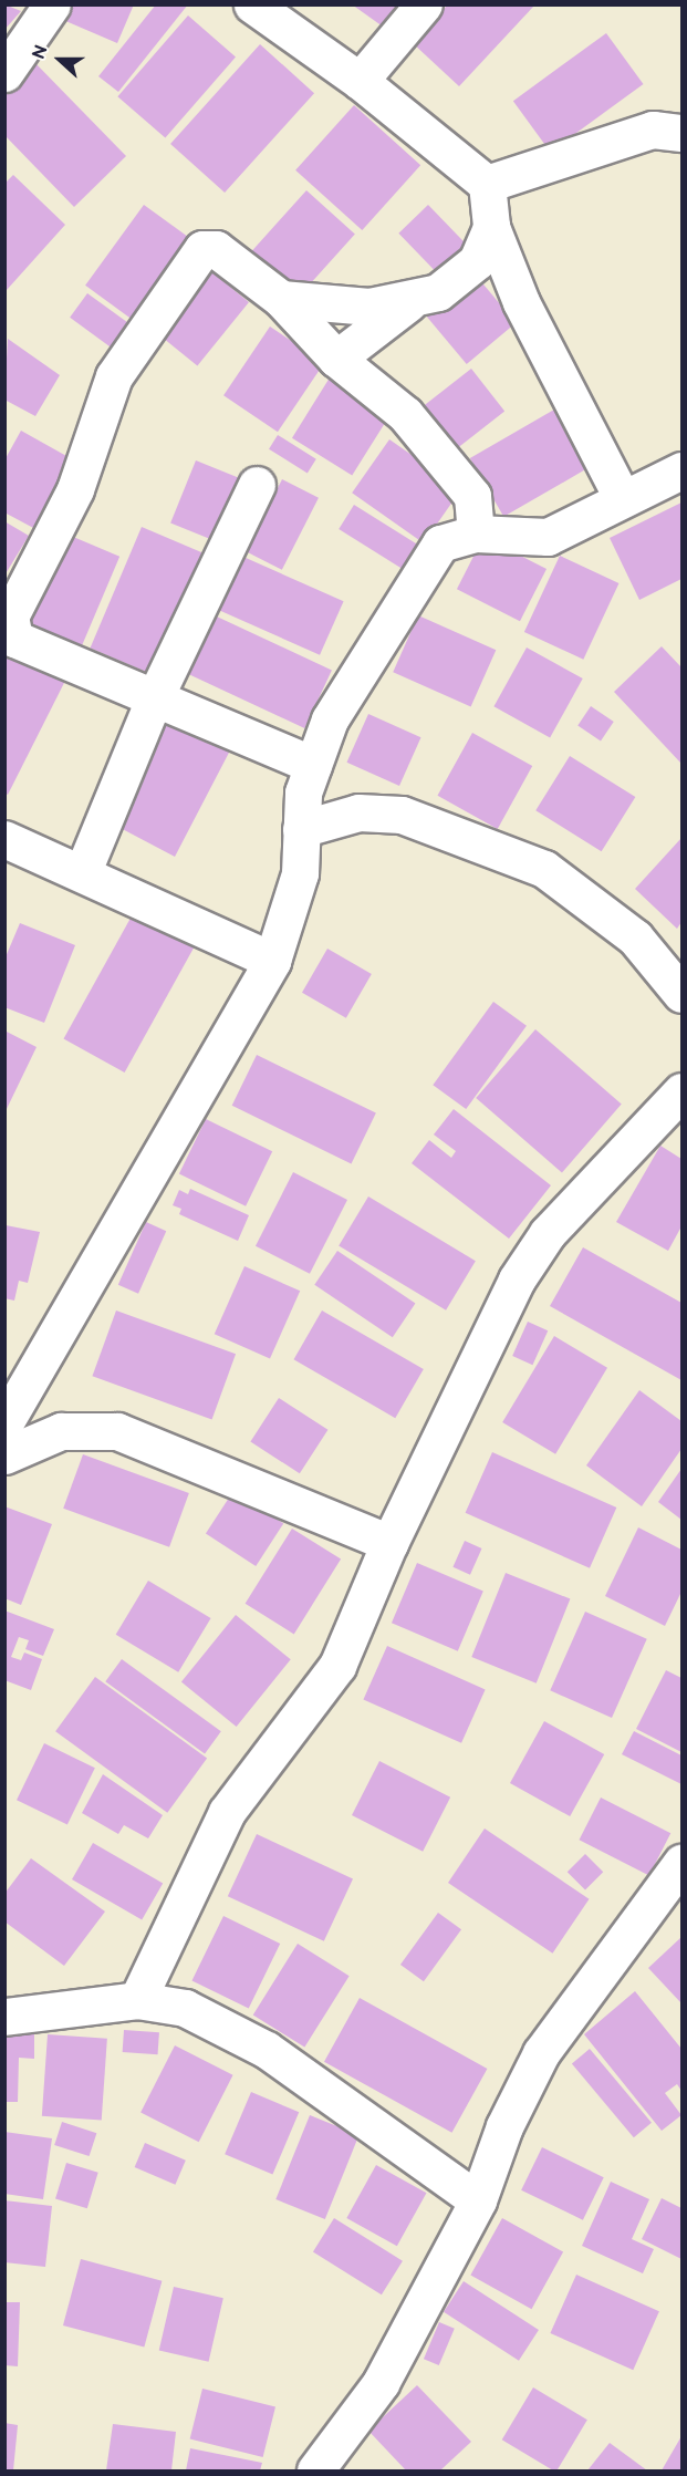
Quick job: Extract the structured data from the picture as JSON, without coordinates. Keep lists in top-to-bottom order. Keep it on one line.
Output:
{"north":"left"}
